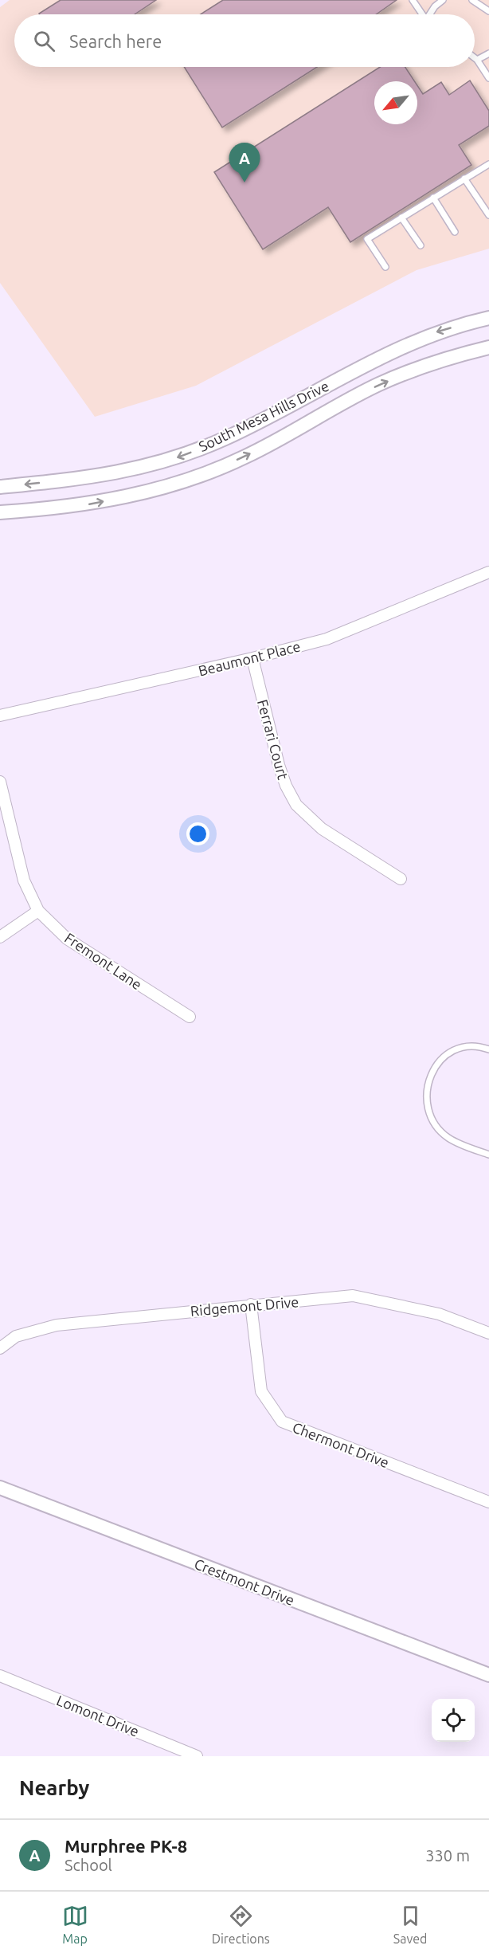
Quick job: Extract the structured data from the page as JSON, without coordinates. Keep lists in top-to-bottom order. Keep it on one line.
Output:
{"streets":{"street":["South Mesa Hills Drive","Beaumont Place","Ferrari Court","Fremont Lane","Ridgemont Drive","Chermont Drive","Crestmont Drive","Lomont Drive"]},"crossings":[["Beaumont Place","Ferrari Court"],["Ridgemont Drive","Chermont Drive"]],"north":"bottom left","page":{"search":"Search here","pins":"A","heading":"Nearby","list":[{"mark":"A","name":"Murphree PK-8","note":"School","value":"330 m"}],"nav":["Map","Directions","Saved"]}}
